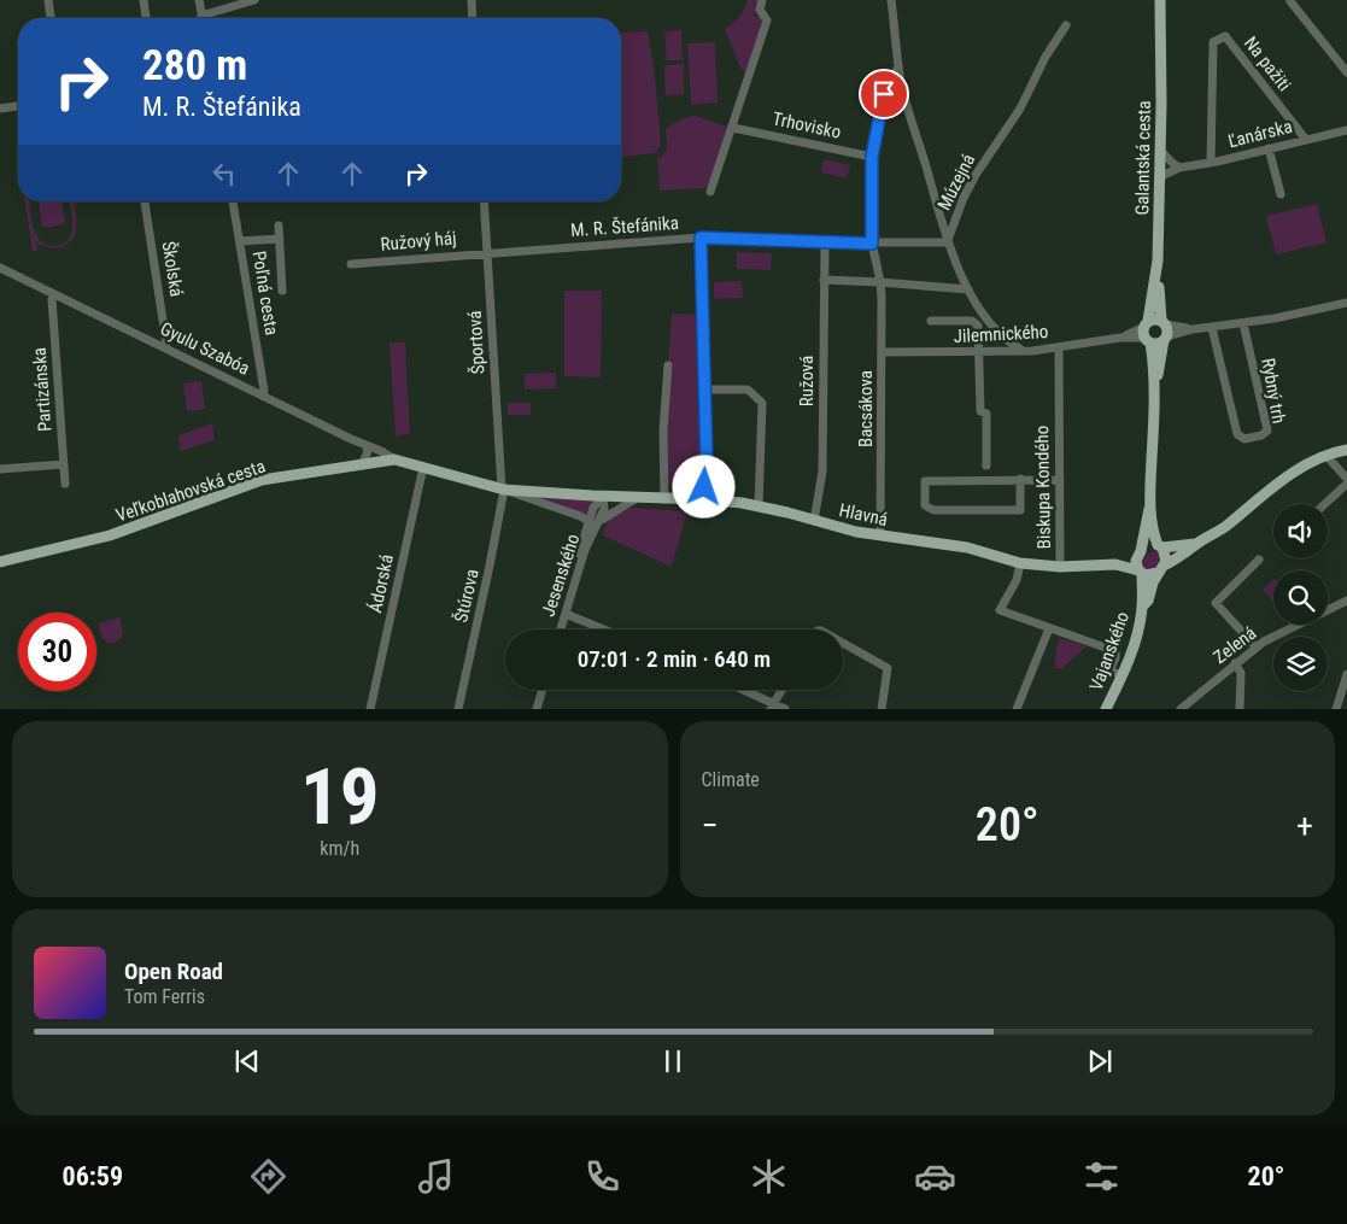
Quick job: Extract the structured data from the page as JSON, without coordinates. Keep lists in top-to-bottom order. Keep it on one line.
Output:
{"streets":{"main road":["Galantská cesta","Veľkoblahovská cesta","Hlavná","Vajanského"],"street":["Na pažiti","Trhovisko","Ľanárska","Múzejná","M. R. Štefánika","Ružový háj","Školská","Poľná cesta","Jilemnického","Športová","Gyulu Szabóa","Ružová","Partizánska","Rybný trh","Bacsákova","Biskupa Kondého","Jesenského","Ádorská","Štúrova","Zelená"]},"crossings":[["Na pažiti","Ľanárska"],["Ľanárska","Galantská cesta"],["Galantská cesta","Jilemnického"],["M. R. Štefánika","Ružový háj"],["M. R. Štefánika","Športová"],["M. R. Štefánika","Ružová"],["M. R. Štefánika","Bacsákova"],["Ružový háj","Športová"],["Školská","Gyulu Szabóa"],["Poľná cesta","Gyulu Szabóa"],["Jilemnického","Bacsákova"],["Jilemnického","Biskupa Kondého"],["Športová","Hlavná"],["Športová","Štúrova"],["Gyulu Szabóa","Partizánska"],["Gyulu Szabóa","Veľkoblahovská cesta"],["Gyulu Szabóa","Hlavná"],["Ružová","Hlavná"],["Bacsákova","Hlavná"],["Biskupa Kondého","Hlavná"],["Veľkoblahovská cesta","Hlavná"],["Hlavná","Jesenského"],["Hlavná","Ádorská"],["Hlavná","Štúrova"]],"page":{"turn":["280 m","M. R. Štefánika"],"limit":"30","trip":"07:01 · 2 min · 640 m","tile":[["19","km/h"],"Climate"],"heat":["−","20°","+"],"song":["Open Road","Tom Ferris"],"tabs":["06:59","20°"]}}
